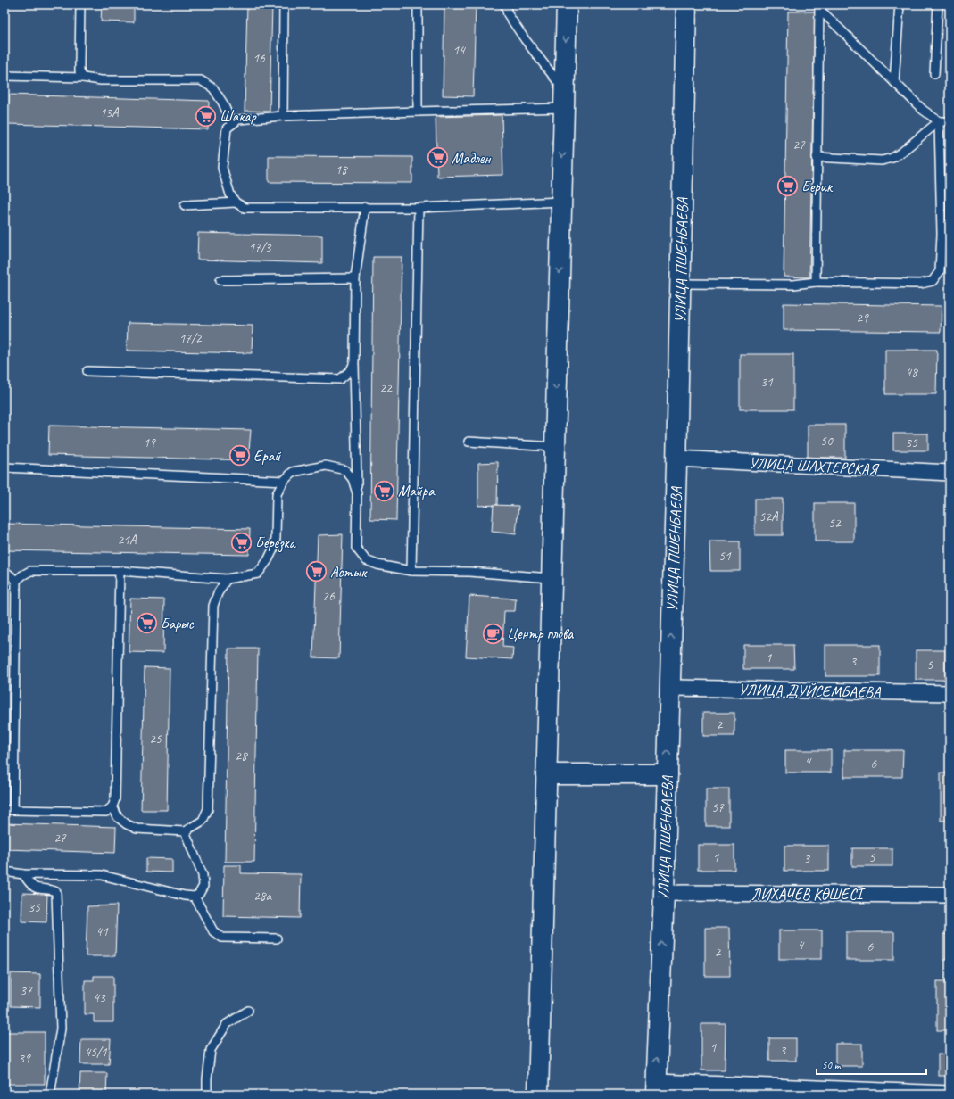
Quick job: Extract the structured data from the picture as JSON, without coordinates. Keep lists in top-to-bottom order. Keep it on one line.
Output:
{"streets":{"main road":["УЛИЦА ПШЕНБАЕВА"],"street":["УЛИЦА ШАХТЕРСКАЯ","УЛИЦА ДУЙСЕМБАЕВА","ЛИХАЧЕВ КӨШЕСІ"]},"crossings":[["УЛИЦА ПШЕНБАЕВА","УЛИЦА ШАХТЕРСКАЯ"],["УЛИЦА ПШЕНБАЕВА","УЛИЦА ДУЙСЕМБАЕВА"],["УЛИЦА ПШЕНБАЕВА","ЛИХАЧЕВ КӨШЕСІ"]],"places":{"supermarket":["Шакар","Мадлен","Берик","Ерай","Майра","Березка","Астык","Барыс"],"cafe":["Центр плова"]},"house_numbers":["14","16","13А","27","18","17/3","29","17/2","48","31","22","50","19","35","52А","52","21А","51","26","1","3","5","2","25","28","4","6","57","27","1","5","3","28а","35","41","4","6","2","37","43","1","3","45/1","39"],"scale_bar":"50 m"}
